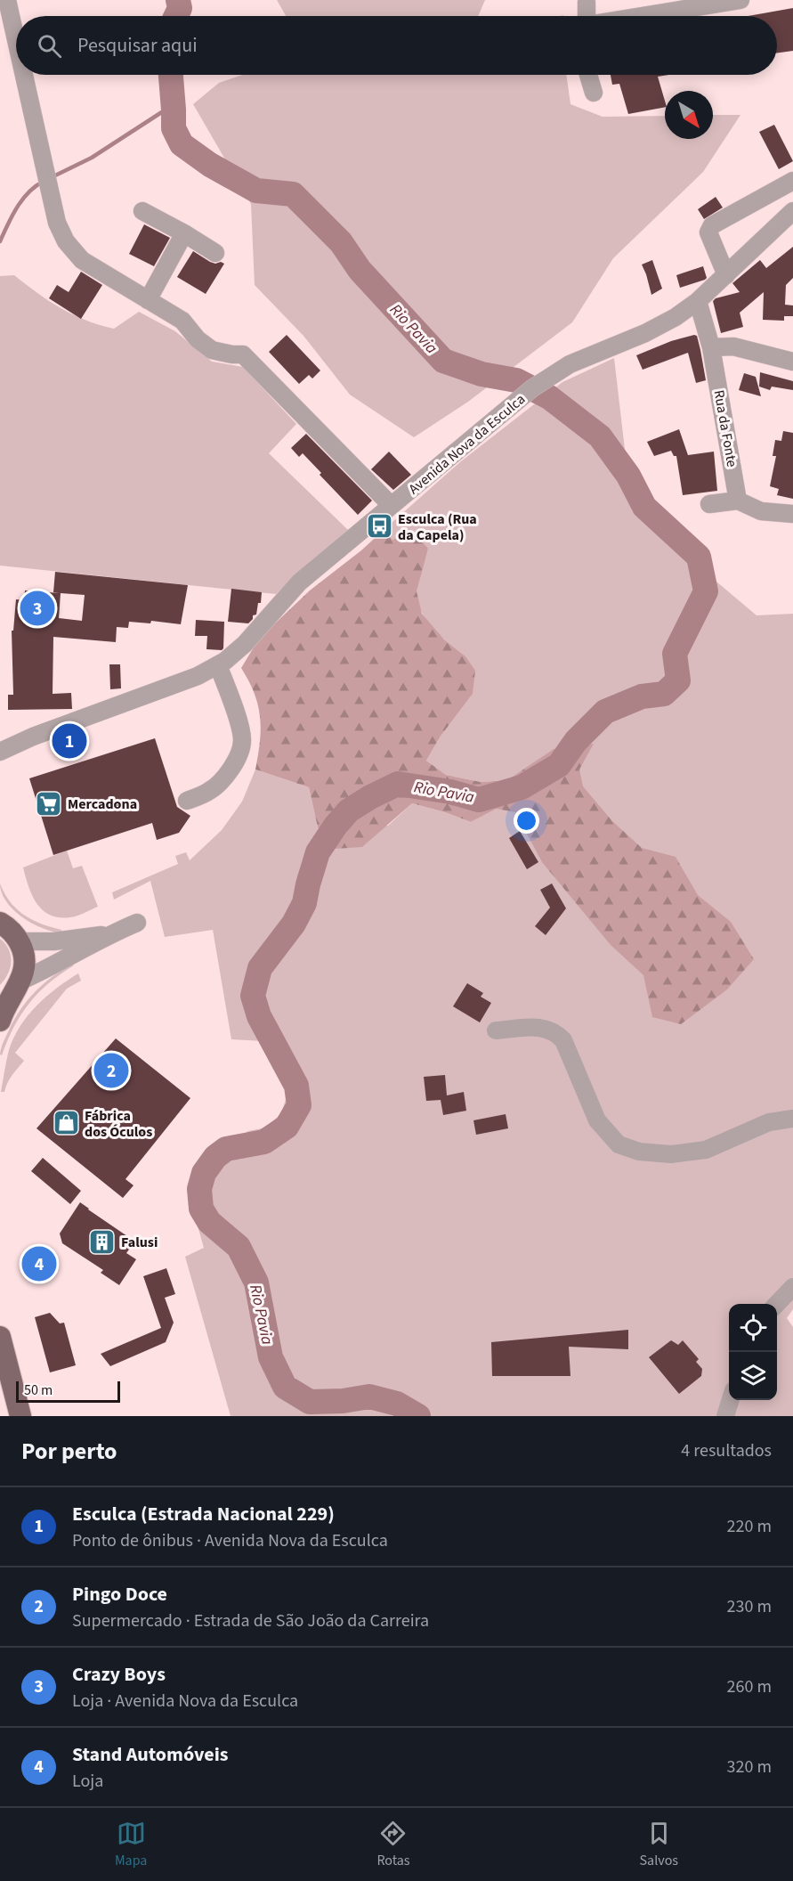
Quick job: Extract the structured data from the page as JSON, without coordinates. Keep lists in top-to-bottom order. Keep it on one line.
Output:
{"streets":{"street":["Rua da Fonte","Avenida Nova da Esculca"]},"crossings":[["Rua da Fonte","Avenida Nova da Esculca"]],"water":["Rio Pavia"],"places":{"bus stop":["Esculca (Rua da Capela)"],"supermarket":["Mercadona"],"shop":["Fábrica dos Óculos"],"building":["Falusi"]},"scale_bar":"50 m","north":"bottom right","page":{"search":"Pesquisar aqui","pins":["3","1","2","4"],"scale":"50 m","heading":["Por perto","4 resultados"],"list":[{"mark":"1","name":"Esculca (Estrada Nacional 229)","note":"Ponto de ônibus · Avenida Nova da Esculca","value":"220 m"},{"mark":"2","name":"Pingo Doce","note":"Supermercado · Estrada de São João da Carreira","value":"230 m"},{"mark":"3","name":"Crazy Boys","note":"Loja · Avenida Nova da Esculca","value":"260 m"},{"mark":"4","name":"Stand Automóveis","note":"Loja","value":"320 m"}],"nav":["Mapa","Rotas","Salvos"]}}
